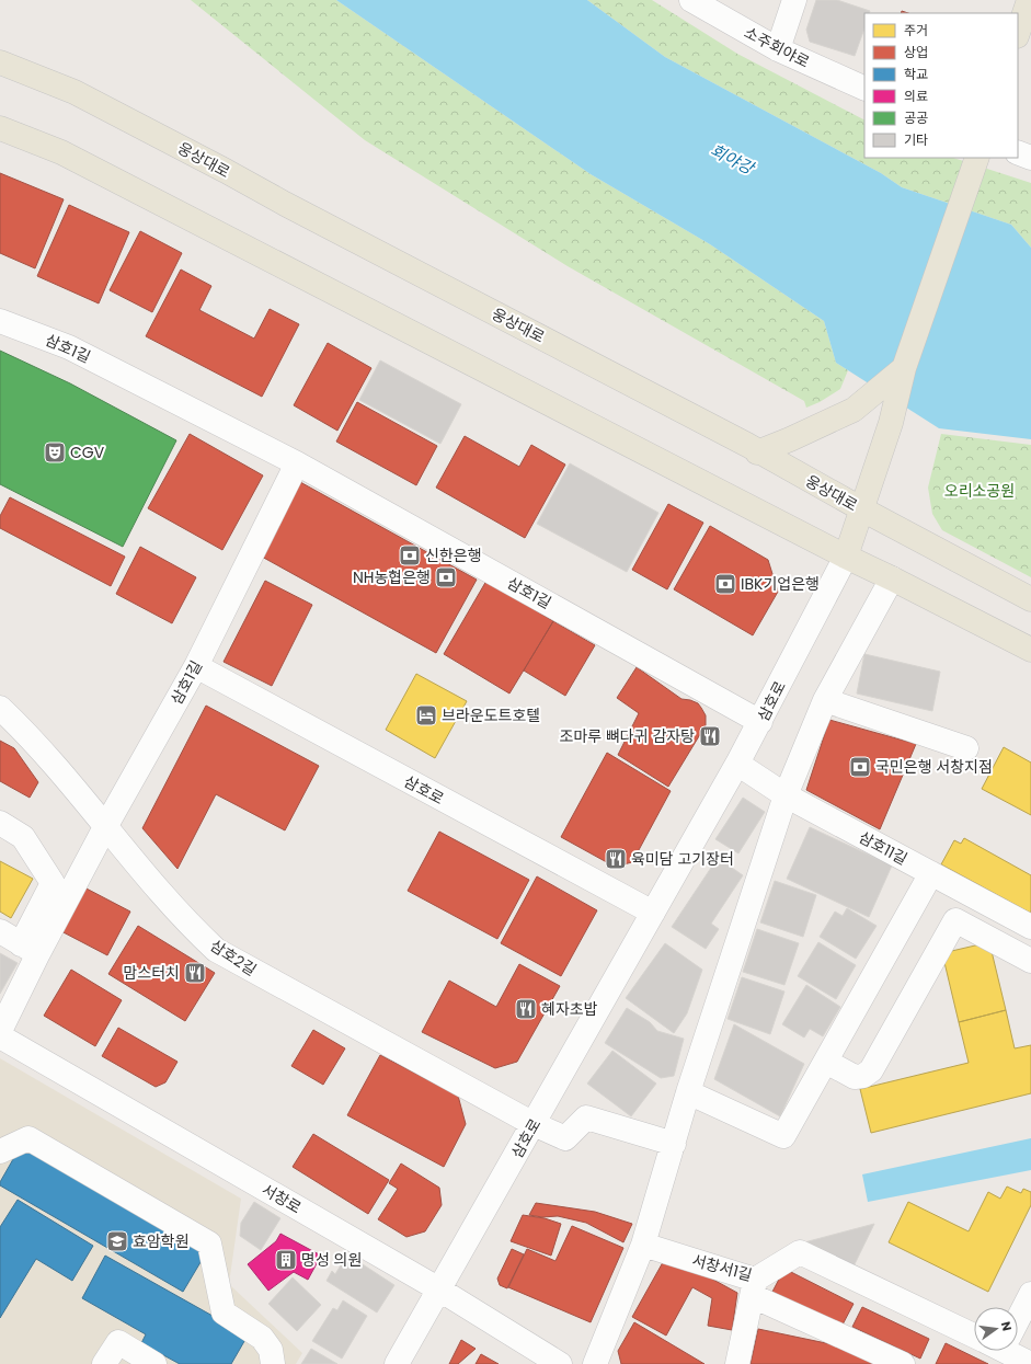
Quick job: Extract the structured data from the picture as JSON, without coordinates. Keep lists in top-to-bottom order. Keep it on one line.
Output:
{"streets":{"main road":["웅상대로"],"street":["소주회야로","삼호1길","삼호로","삼호11길","삼호2길","서창로","서창서1길"]},"crossings":[["삼호1길","삼호로"],["삼호1길","삼호2길"],["삼호로","삼호11길"],["삼호로","삼호2길"],["삼호로","서창로"]],"water":["회야강"],"parks":["오리소공원"],"places":{"theatre":["CGV"],"bank":["신한은행","NH농협은행","IBK기업은행","국민은행 서창지점"],"hotel":["브라운도트호텔"],"restaurant":["조마루 뼈다귀 감자탕","육미담 고기장터","맘스터치","혜자초밥"],"school or university":["효암학원"],"building":["명성 의원"]},"legend":["주거","상업","학교","의료","공공","기타"],"north":"right"}
